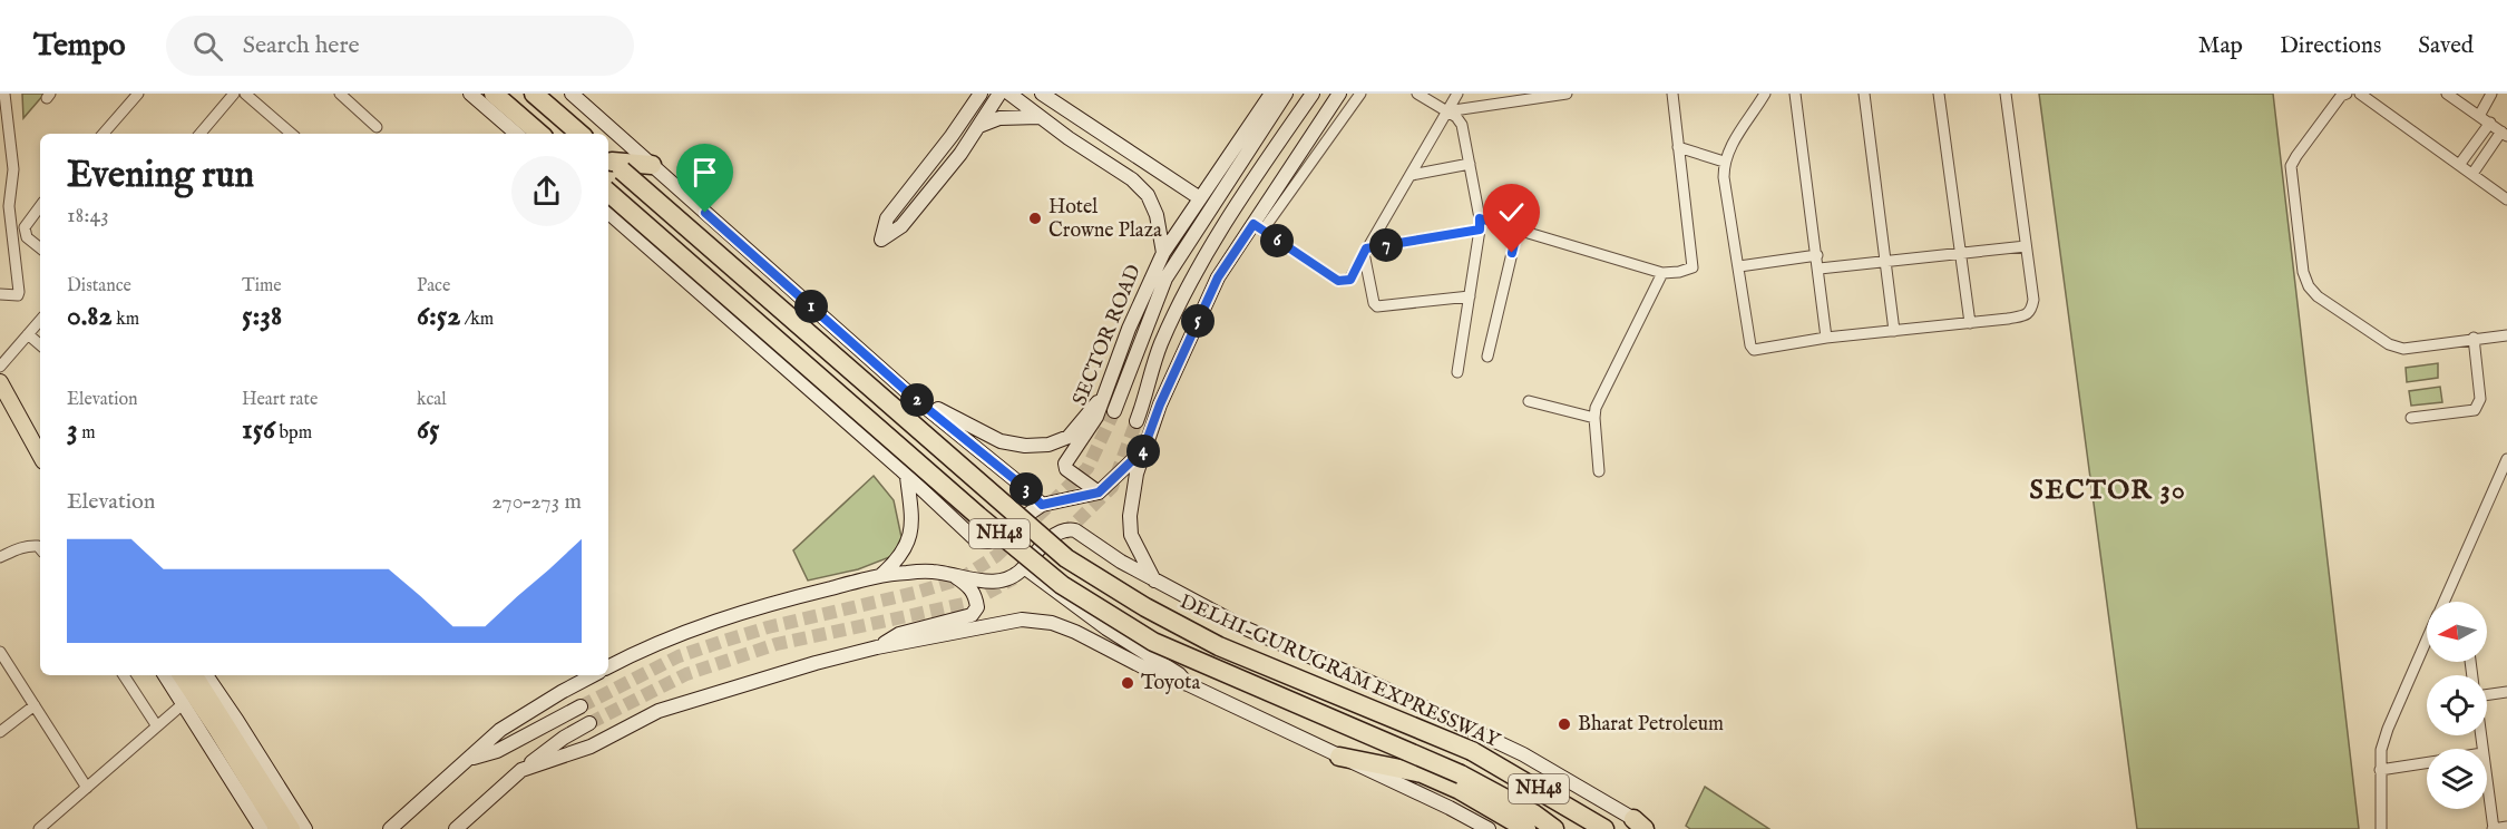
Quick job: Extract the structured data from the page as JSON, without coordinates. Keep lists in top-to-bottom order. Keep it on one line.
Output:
{"streets":{"highway":["NH48","DELHI-GURUGRAM EXPRESSWAY"],"main road":["SECTOR ROAD"]},"districts":["SECTOR 30"],"places":["Hotel Crowne Plaza","Toyota","Bharat Petroleum"],"north":"left","page":{"header":"Tempo","search":"Search here","nav":["Map","Directions","Saved"],"heading":["Evening run","18:43"],"pins":["6","7","1","5","2","4","3"],"stats":[["Distance","0.82 km"],["Time","5:38"],["Pace","6:52 /km"],["Elevation","3 m"],["Heart rate","156 bpm"],["kcal","65"]],"chart":["Elevation","270–273 m"]}}
